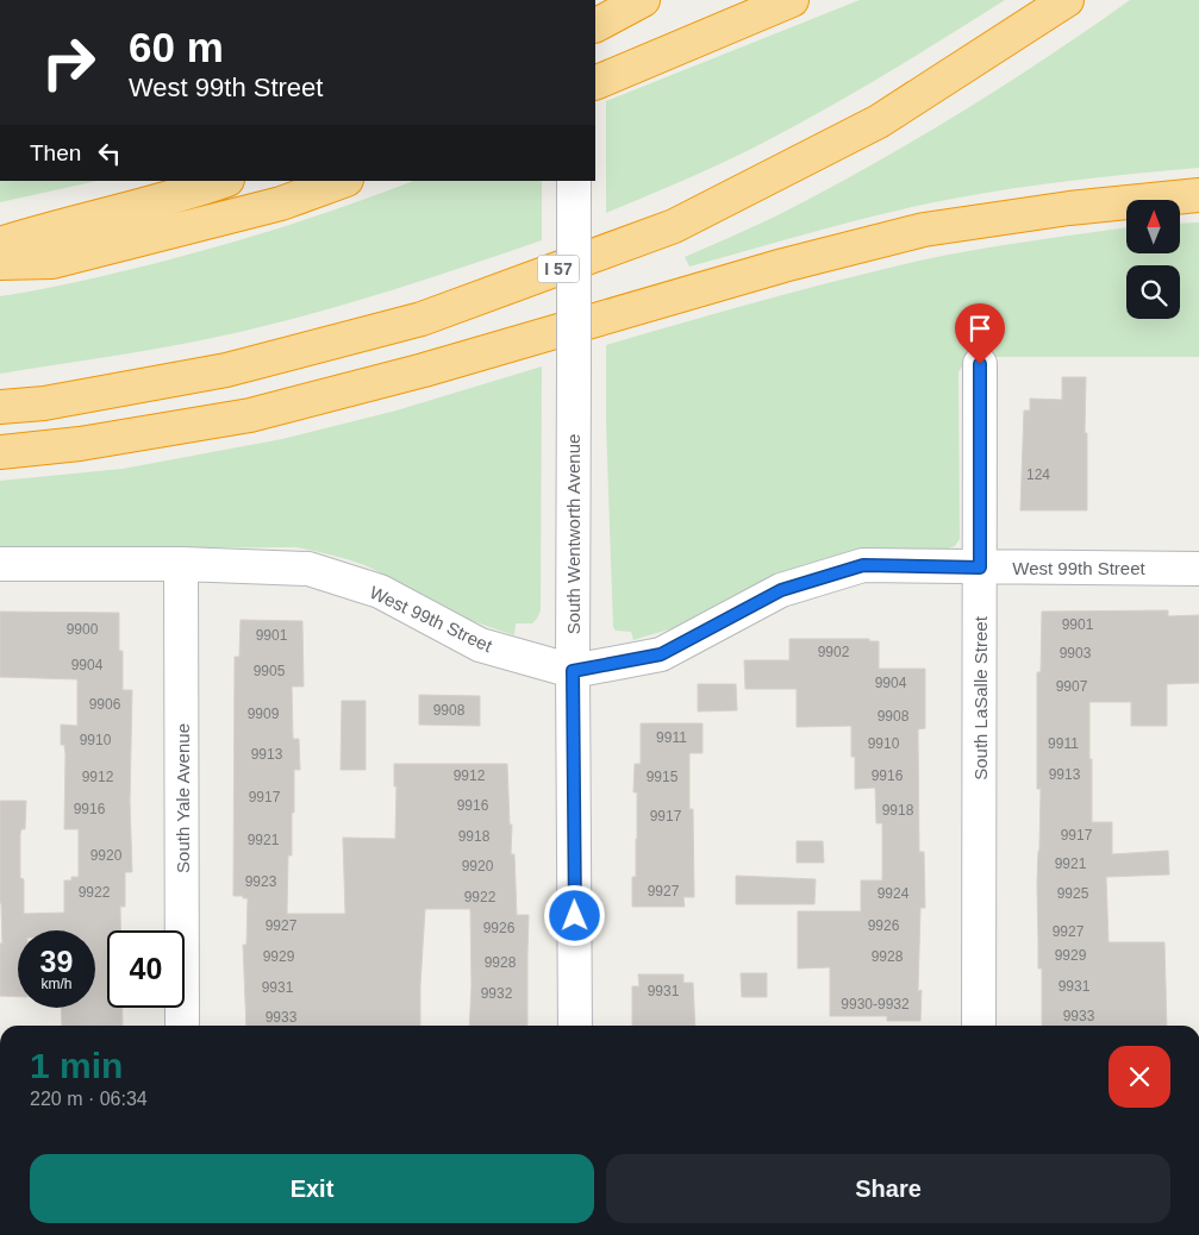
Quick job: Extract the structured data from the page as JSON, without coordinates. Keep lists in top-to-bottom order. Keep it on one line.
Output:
{"streets":{"highway":["I 57"],"street":["South Wentworth Avenue","West 99th Street","South LaSalle Street","South Yale Avenue"]},"crossings":[["South Wentworth Avenue","West 99th Street"],["West 99th Street","South LaSalle Street"],["West 99th Street","South Yale Avenue"]],"house_numbers":["124","9901","9900","9901","9902","9903","9904","9905","9904","9907","9906","9908","9909","9908","9911","9910","9910","9911","9913","9913","9912","9916","9912","9915","9917","9916","9916","9918","9917","9917","9918","9921","9920","9921","9920","9923","9927","9922","9924","9925","9922","9927","9926","9926","9927","9929","9929","9928","9928","9931","9931","9931","9932","9930-9932","9933","9933"],"north":"top","page":{"turn":["60 m","West 99th Street"],"then":"Then","speed":"39 km/h","limit":"40","heading":["1 min","220 m · 06:34"],"buttons":["Exit","Share"]}}
